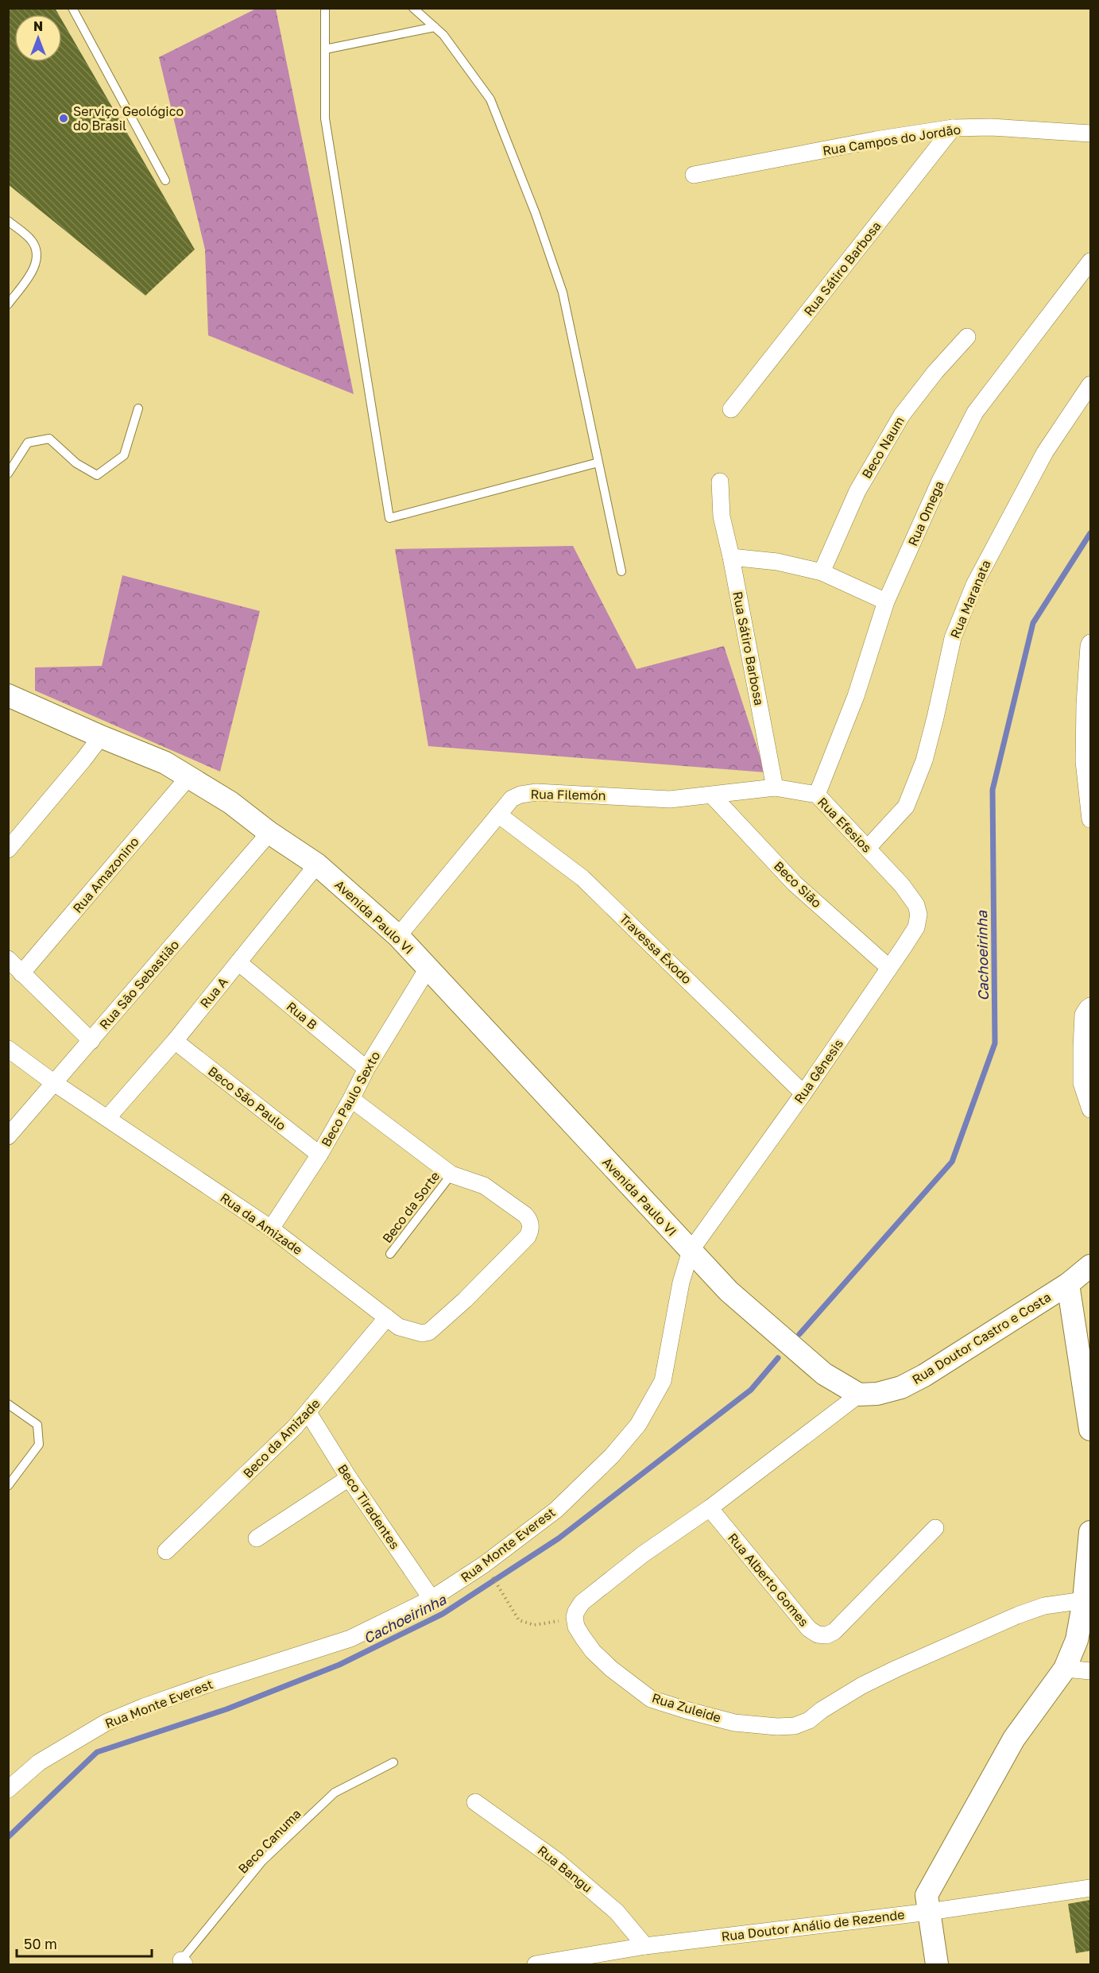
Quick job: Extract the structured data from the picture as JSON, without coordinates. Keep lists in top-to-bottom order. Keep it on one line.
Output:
{"streets":{"street":["Rua Campos do Jordão","Rua Sátiro Barbosa","Beco Naum","Rua Omega","Rua Maranata","Rua Filemón","Rua Efesios","Rua Amazonino","Beco Sião","Avenida Paulo VI","Travessa Êxodo","Rua São Sebastião","Rua A","Rua B","Rua Gênesis","Beco São Paulo","Beco Paulo Sexto","Rua da Amizade","Rua Doutor Castro e Costa","Beco da Amizade","Beco Tiradentes","Rua Monte Everest","Rua Alberto Gomes","Rua Zuleide","Rua Bangu","Rua Doutor Análio de Rezende"],"lane":["Beco da Sorte","Beco Canuma"]},"crossings":[["Rua Campos do Jordão","Rua Sátiro Barbosa"],["Rua Sátiro Barbosa","Rua Filemón"],["Rua Sátiro Barbosa","Rua Efesios"],["Rua Omega","Rua Efesios"],["Rua Maranata","Rua Efesios"],["Rua Filemón","Rua Efesios"],["Rua Filemón","Beco Sião"],["Rua Filemón","Avenida Paulo VI"],["Rua Filemón","Travessa Êxodo"],["Rua Efesios","Rua Gênesis"],["Rua Amazonino","Avenida Paulo VI"],["Beco Sião","Rua Gênesis"],["Avenida Paulo VI","Rua São Sebastião"],["Avenida Paulo VI","Rua A"],["Avenida Paulo VI","Rua Gênesis"],["Avenida Paulo VI","Beco Paulo Sexto"],["Avenida Paulo VI","Rua Monte Everest"],["Travessa Êxodo","Rua Gênesis"],["Rua São Sebastião","Rua da Amizade"],["Rua A","Rua B"],["Rua A","Beco São Paulo"],["Rua A","Rua da Amizade"],["Rua B","Beco Paulo Sexto"],["Rua Gênesis","Rua Monte Everest"],["Beco São Paulo","Beco Paulo Sexto"],["Beco Paulo Sexto","Rua da Amizade"],["Beco da Sorte","Rua da Amizade"],["Rua da Amizade","Beco da Amizade"],["Beco da Amizade","Beco Tiradentes"],["Beco Tiradentes","Rua Monte Everest"],["Rua Bangu","Rua Doutor Análio de Rezende"]],"water":["Cachoeirinha"],"places":["Serviço Geológico do Brasil"],"scale_bar":"50 m","north":"top"}
